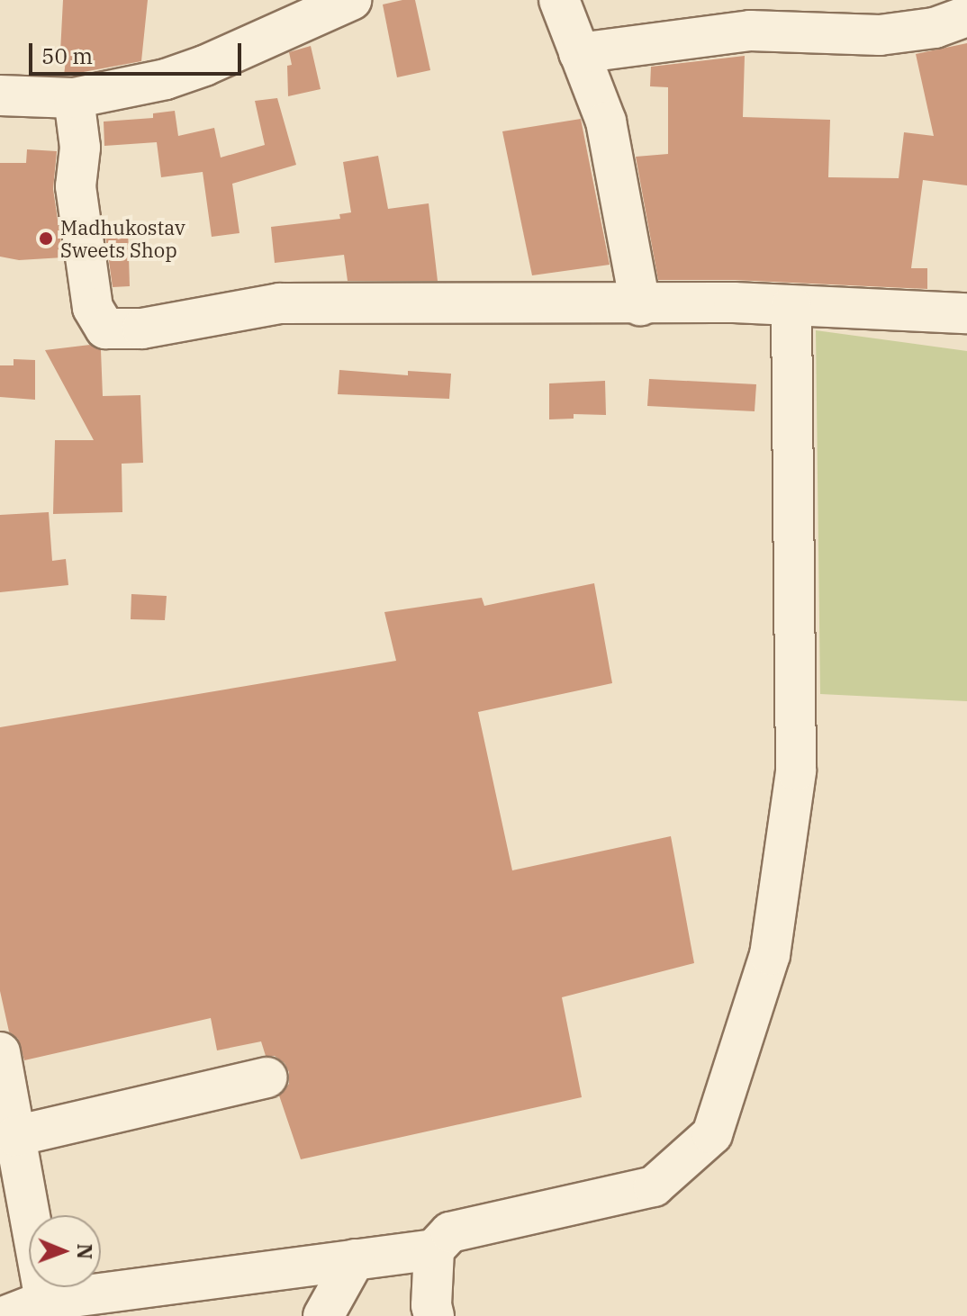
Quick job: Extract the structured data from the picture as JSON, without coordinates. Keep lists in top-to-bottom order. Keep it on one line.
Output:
{"places":["Madhukostav Sweets Shop"],"scale_bar":"50 m","north":"right"}
